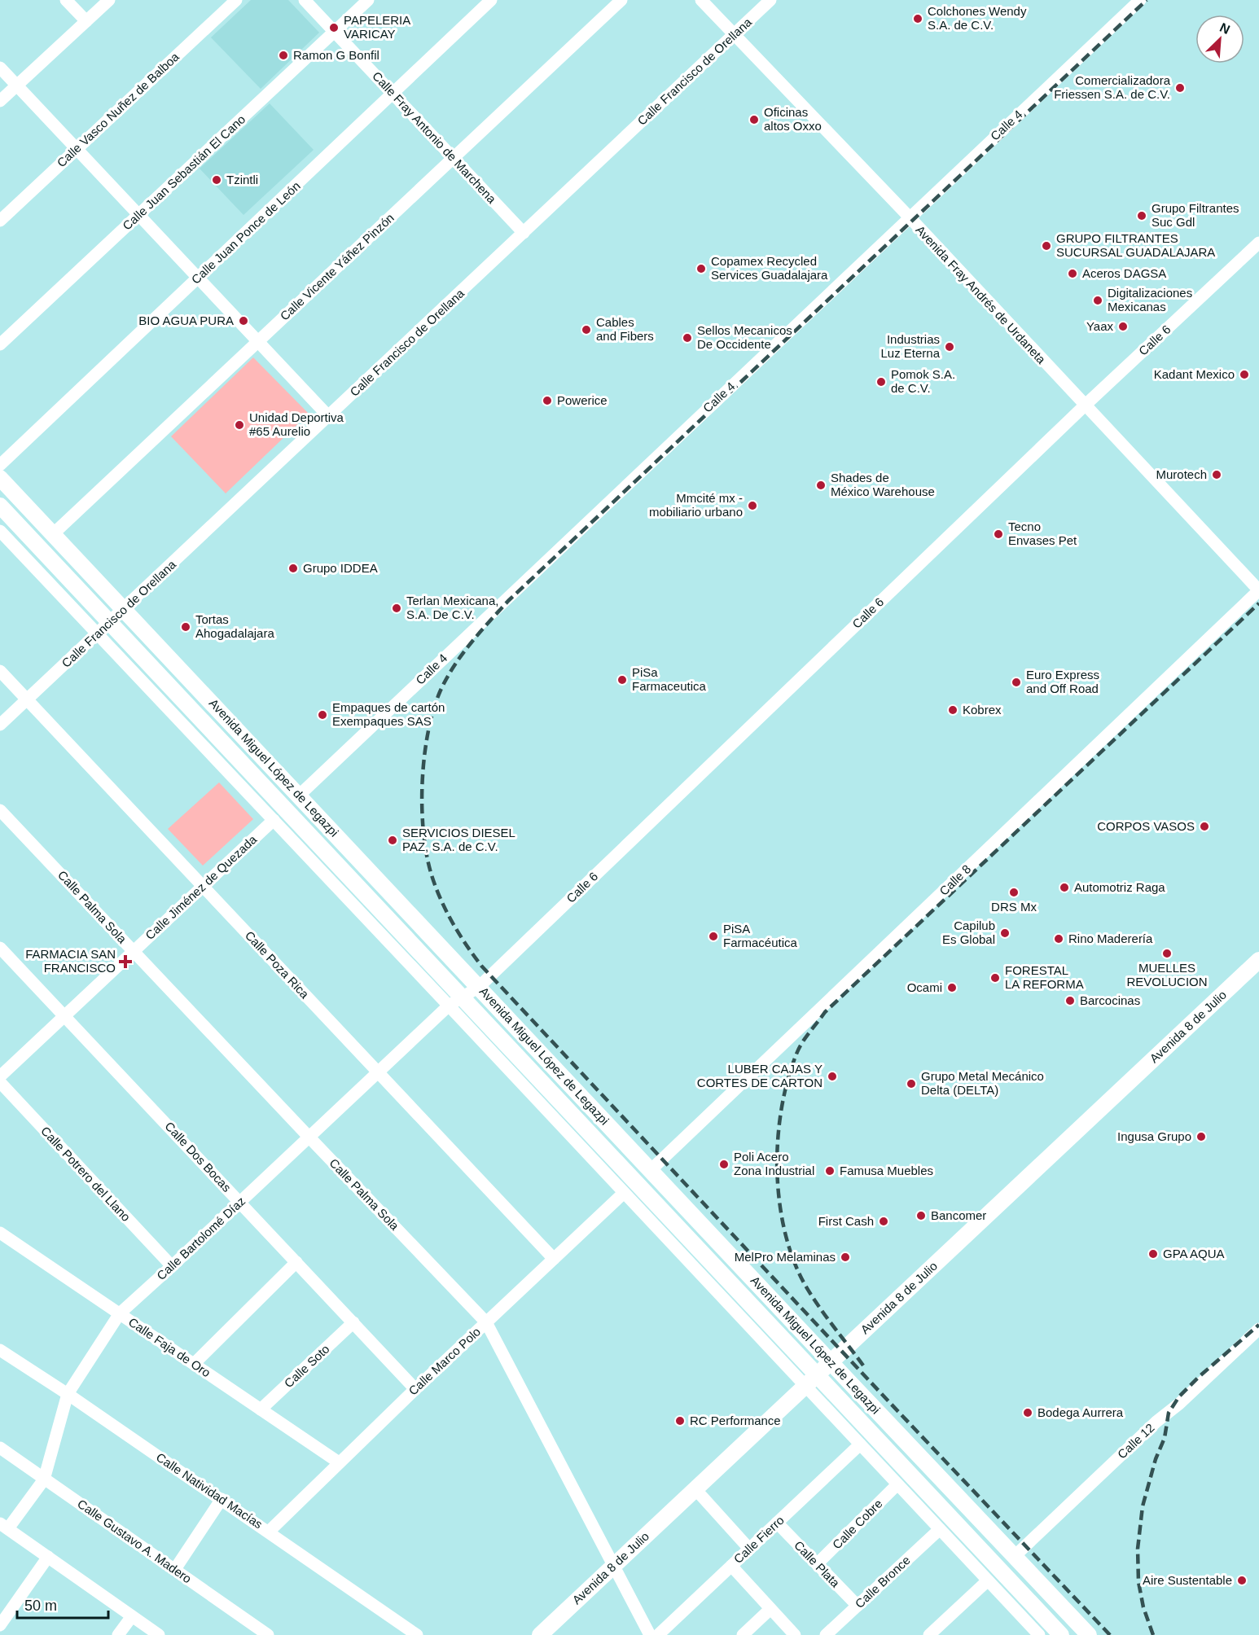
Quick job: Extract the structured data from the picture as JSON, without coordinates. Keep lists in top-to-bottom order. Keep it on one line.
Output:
{"streets":{"main road":["Avenida Miguel López de Legazpi","Avenida 8 de Julio"],"street":["Calle Francisco de Orellana","Calle Vasco Nuñez de Balboa","Calle 4","Calle Fray Antonio de Marchena","Calle Juan Sebastián El Cano","Calle Juan Ponce de León","Calle Vicente Yáñez Pinzón","Avenida Fray Andrés de Urdaneta","Calle 6","Calle 8","Calle Jiménez de Quezada","Calle Palma Sola","Calle Poza Rica","Calle Dos Bocas","Calle Potrero del Llano","Calle Bartolomé Díaz","Calle Faja de Oro","Calle Marco Polo","Calle Soto","Calle 12","Calle Natividad Macías","Calle Cobre","Calle Fierro","Calle Gustavo A. Madero","Calle Plata","Calle Bronce"]},"crossings":[["Calle Francisco de Orellana","Calle Fray Antonio de Marchena"],["Calle Francisco de Orellana","Avenida Fray Andrés de Urdaneta"],["Calle Francisco de Orellana","Avenida Miguel López de Legazpi"],["Calle Francisco de Orellana","Calle Poza Rica"],["Calle 4","Avenida Fray Andrés de Urdaneta"],["Calle 4","Avenida Miguel López de Legazpi"],["Calle Fray Antonio de Marchena","Calle Juan Sebastián El Cano"],["Calle Fray Antonio de Marchena","Calle Juan Ponce de León"],["Calle Fray Antonio de Marchena","Calle Vicente Yáñez Pinzón"],["Calle Vicente Yáñez Pinzón","Avenida Miguel López de Legazpi"],["Avenida Fray Andrés de Urdaneta","Calle 6"],["Avenida Fray Andrés de Urdaneta","Calle 8"],["Calle 6","Avenida Miguel López de Legazpi"],["Calle 6","Calle Bartolomé Díaz"],["Avenida Miguel López de Legazpi","Calle 8"],["Avenida Miguel López de Legazpi","Calle Jiménez de Quezada"],["Avenida Miguel López de Legazpi","Avenida 8 de Julio"],["Avenida Miguel López de Legazpi","Calle Bartolomé Díaz"],["Avenida Miguel López de Legazpi","Calle Marco Polo"],["Avenida Miguel López de Legazpi","Calle 12"],["Avenida Miguel López de Legazpi","Calle Cobre"],["Avenida Miguel López de Legazpi","Calle Fierro"],["Avenida Miguel López de Legazpi","Calle Bronce"],["Calle Jiménez de Quezada","Calle Palma Sola"],["Calle Jiménez de Quezada","Calle Poza Rica"],["Calle Jiménez de Quezada","Calle Dos Bocas"],["Calle Palma Sola","Avenida 8 de Julio"],["Calle Palma Sola","Calle Bartolomé Díaz"],["Calle Palma Sola","Calle Marco Polo"],["Calle Poza Rica","Calle Bartolomé Díaz"],["Calle Poza Rica","Calle Marco Polo"],["Calle Dos Bocas","Calle Bartolomé Díaz"],["Calle Dos Bocas","Calle Marco Polo"],["Calle Dos Bocas","Calle Soto"],["Calle Potrero del Llano","Calle Bartolomé Díaz"],["Calle Bartolomé Díaz","Calle Faja de Oro"],["Calle Bartolomé Díaz","Calle Natividad Macías"],["Calle Bartolomé Díaz","Calle Gustavo A. Madero"],["Calle Faja de Oro","Calle Marco Polo"],["Calle Faja de Oro","Calle Soto"],["Calle Marco Polo","Calle Natividad Macías"],["Calle Cobre","Calle Plata"],["Calle Fierro","Calle Plata"],["Calle Plata","Calle Bronce"]],"places":{"other":["Colchones Wendy S.A. de C.V.","PAPELERIA VARICAY","Ramon G Bonfil","Comercializadora Friessen S.A. de C.V.","Oficinas altos Oxxo","Tzintli","Grupo Filtrantes Suc Gdl","GRUPO FILTRANTES SUCURSAL GUADALAJARA","Copamex Recycled Services Guadalajara","Aceros DAGSA","Digitalizaciones Mexicanas","BIO AGUA PURA","Yaax","Cables and Fibers","Sellos Mecanicos De Occidente","Industrias Luz Eterna","Kadant Mexico","Pomok S.A. de C.V.","Powerice","Unidad Deportiva #65 Aurelio","Murotech","Shades de México Warehouse","Mmcité mx - mobiliario urbano","Tecno Envases Pet","Grupo IDDEA","Terlan Mexicana, S.A. De C.V.","Tortas Ahogadalajara","PiSa Farmaceutica","Euro Express and Off Road","Kobrex","Empaques de cartón Exempaques SAS","CORPOS VASOS","SERVICIOS DIESEL PAZ, S.A. de C.V.","Automotriz Raga","DRS Mx","Capilub Es Global","PiSA Farmacéutica","Rino Maderería","MUELLES REVOLUCION","FORESTAL LA REFORMA","Ocami","Barcocinas","LUBER CAJAS Y CORTES DE CARTON","Grupo Metal Mecánico Delta (DELTA)","Ingusa Grupo","Poli Acero Zona Industrial","Famusa Muebles","Bancomer","First Cash","GPA AQUA","MelPro Melaminas","Bodega Aurrera","RC Performance","Aire Sustentable"],"health":["FARMACIA SAN FRANCISCO"]},"scale_bar":"50 m","north":"top right"}
